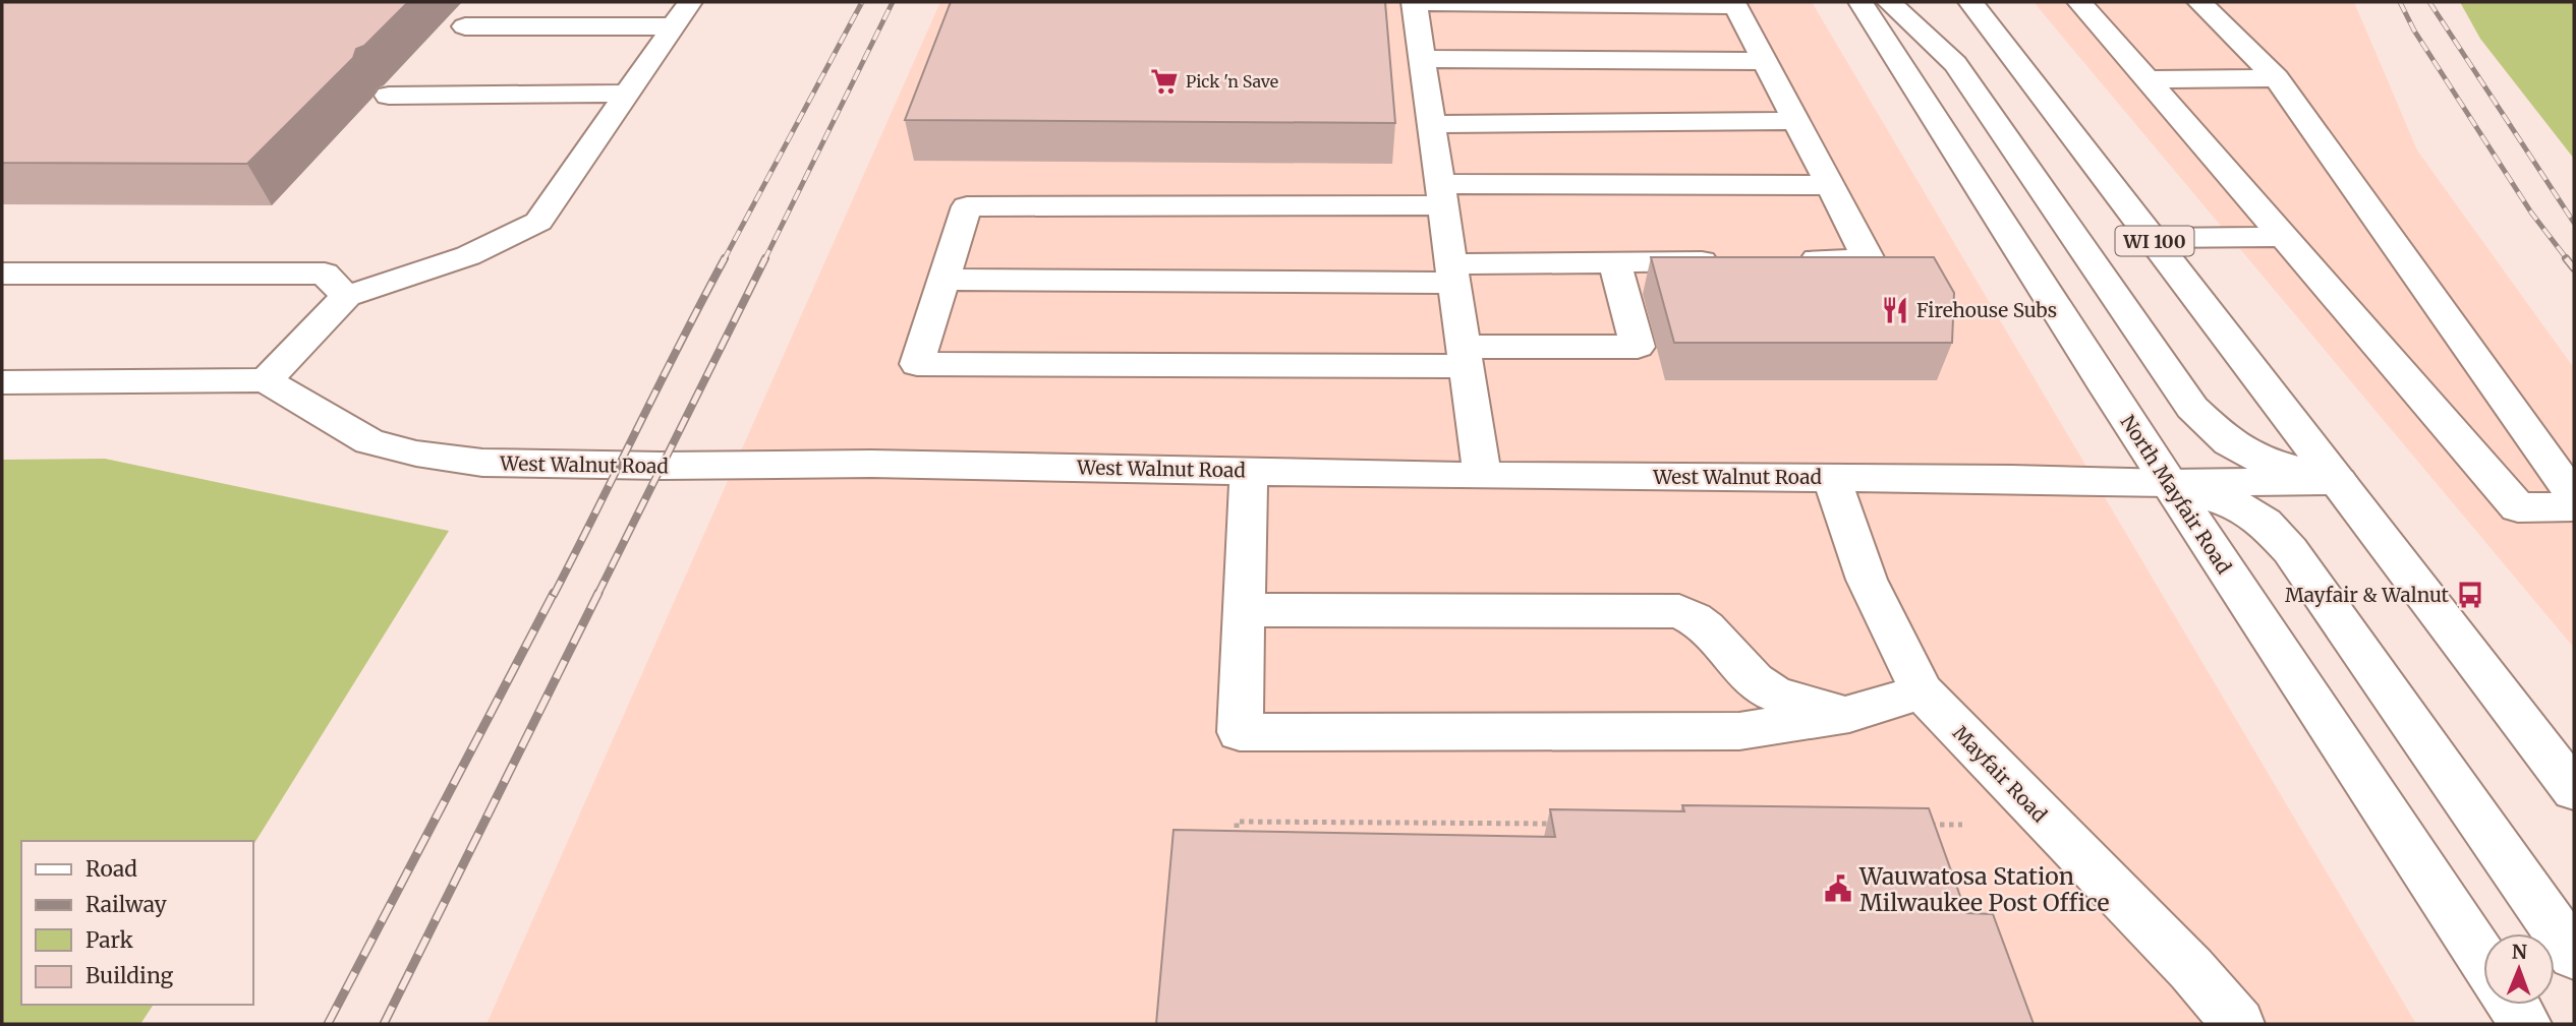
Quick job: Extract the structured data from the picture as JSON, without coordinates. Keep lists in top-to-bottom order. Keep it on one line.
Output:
{"streets":{"main road":["WI 100","West Walnut Road","North Mayfair Road","Mayfair Road"]},"crossings":[["WI 100","West Walnut Road"],["West Walnut Road","North Mayfair Road"],["West Walnut Road","Mayfair Road"]],"places":{"supermarket":["Pick 'n Save"],"restaurant":["Firehouse Subs"],"bus stop":["Mayfair & Walnut"],"public building":["Wauwatosa Station Milwaukee Post Office"]},"legend":["Road","Railway","Park","Building"],"north":"top"}
